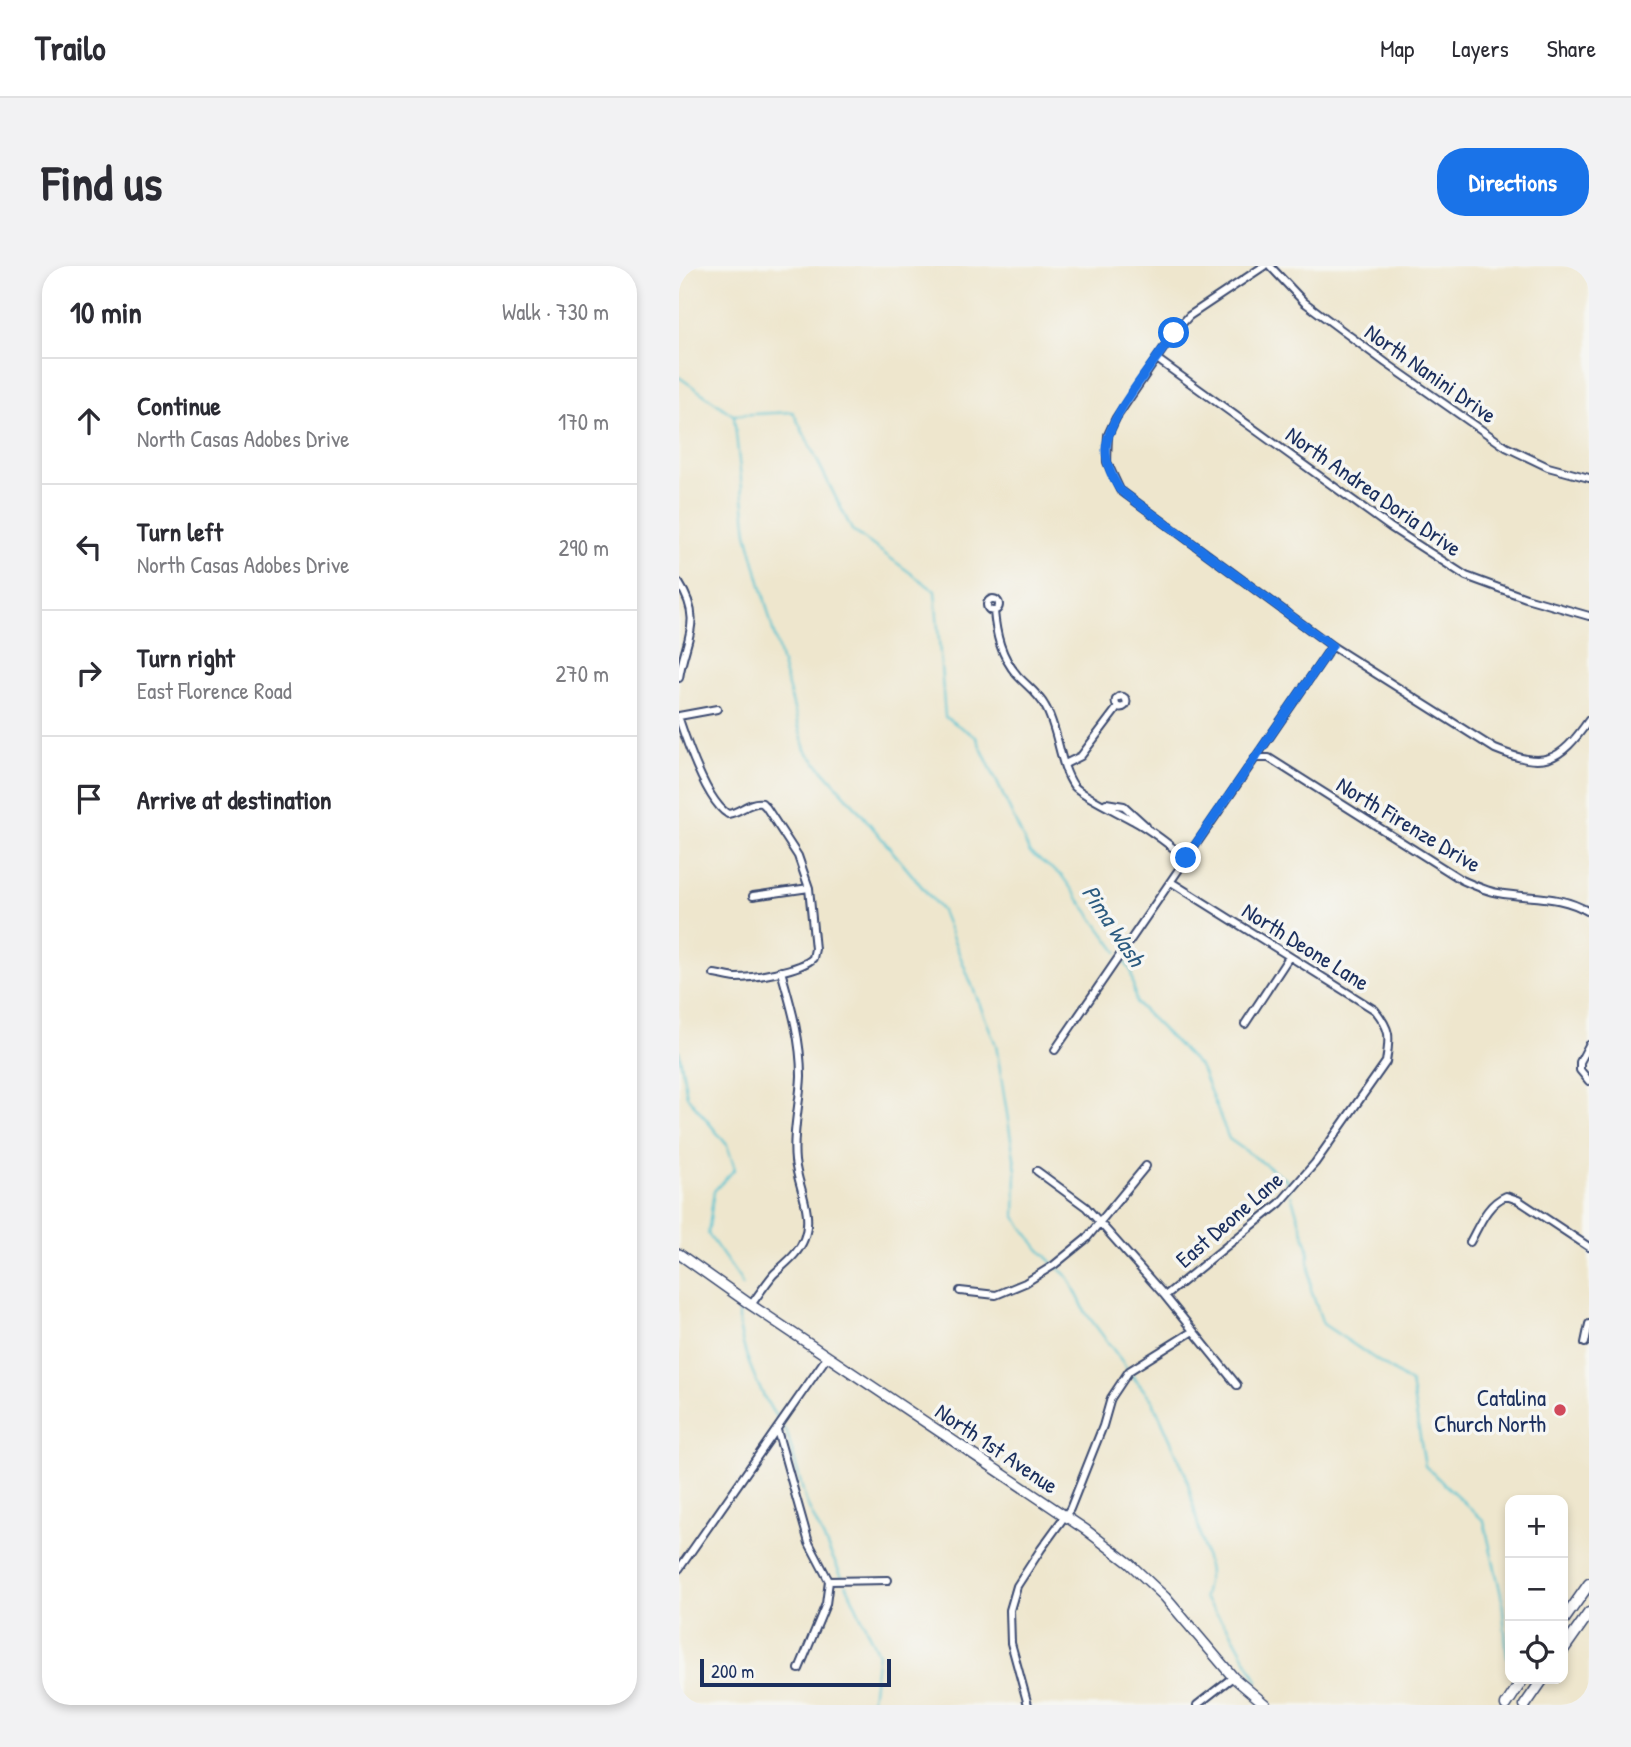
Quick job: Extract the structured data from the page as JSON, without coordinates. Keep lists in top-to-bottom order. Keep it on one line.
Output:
{"streets":{"main road":["North 1st Avenue"],"street":["North Nanini Drive","North Andrea Doria Drive","North Firenze Drive","North Deone Lane","East Deone Lane"]},"crossings":[["North Deone Lane","East Deone Lane"]],"water":["Pima Wash"],"places":["Catalina Church North"],"scale_bar":"200 m","page":{"header":"Trailo","nav":["Map","Layers","Share"],"buttons":"Directions","title":"Find us","heading":["10 min","Walk · 730 m"],"list":[["Continue","North Casas Adobes Drive","170 m"],["Turn left","North Casas Adobes Drive","290 m"],["Turn right","East Florence Road","270 m"],"Arrive at destination"],"map_buttons":["+","−"],"scale":"200 m"}}
